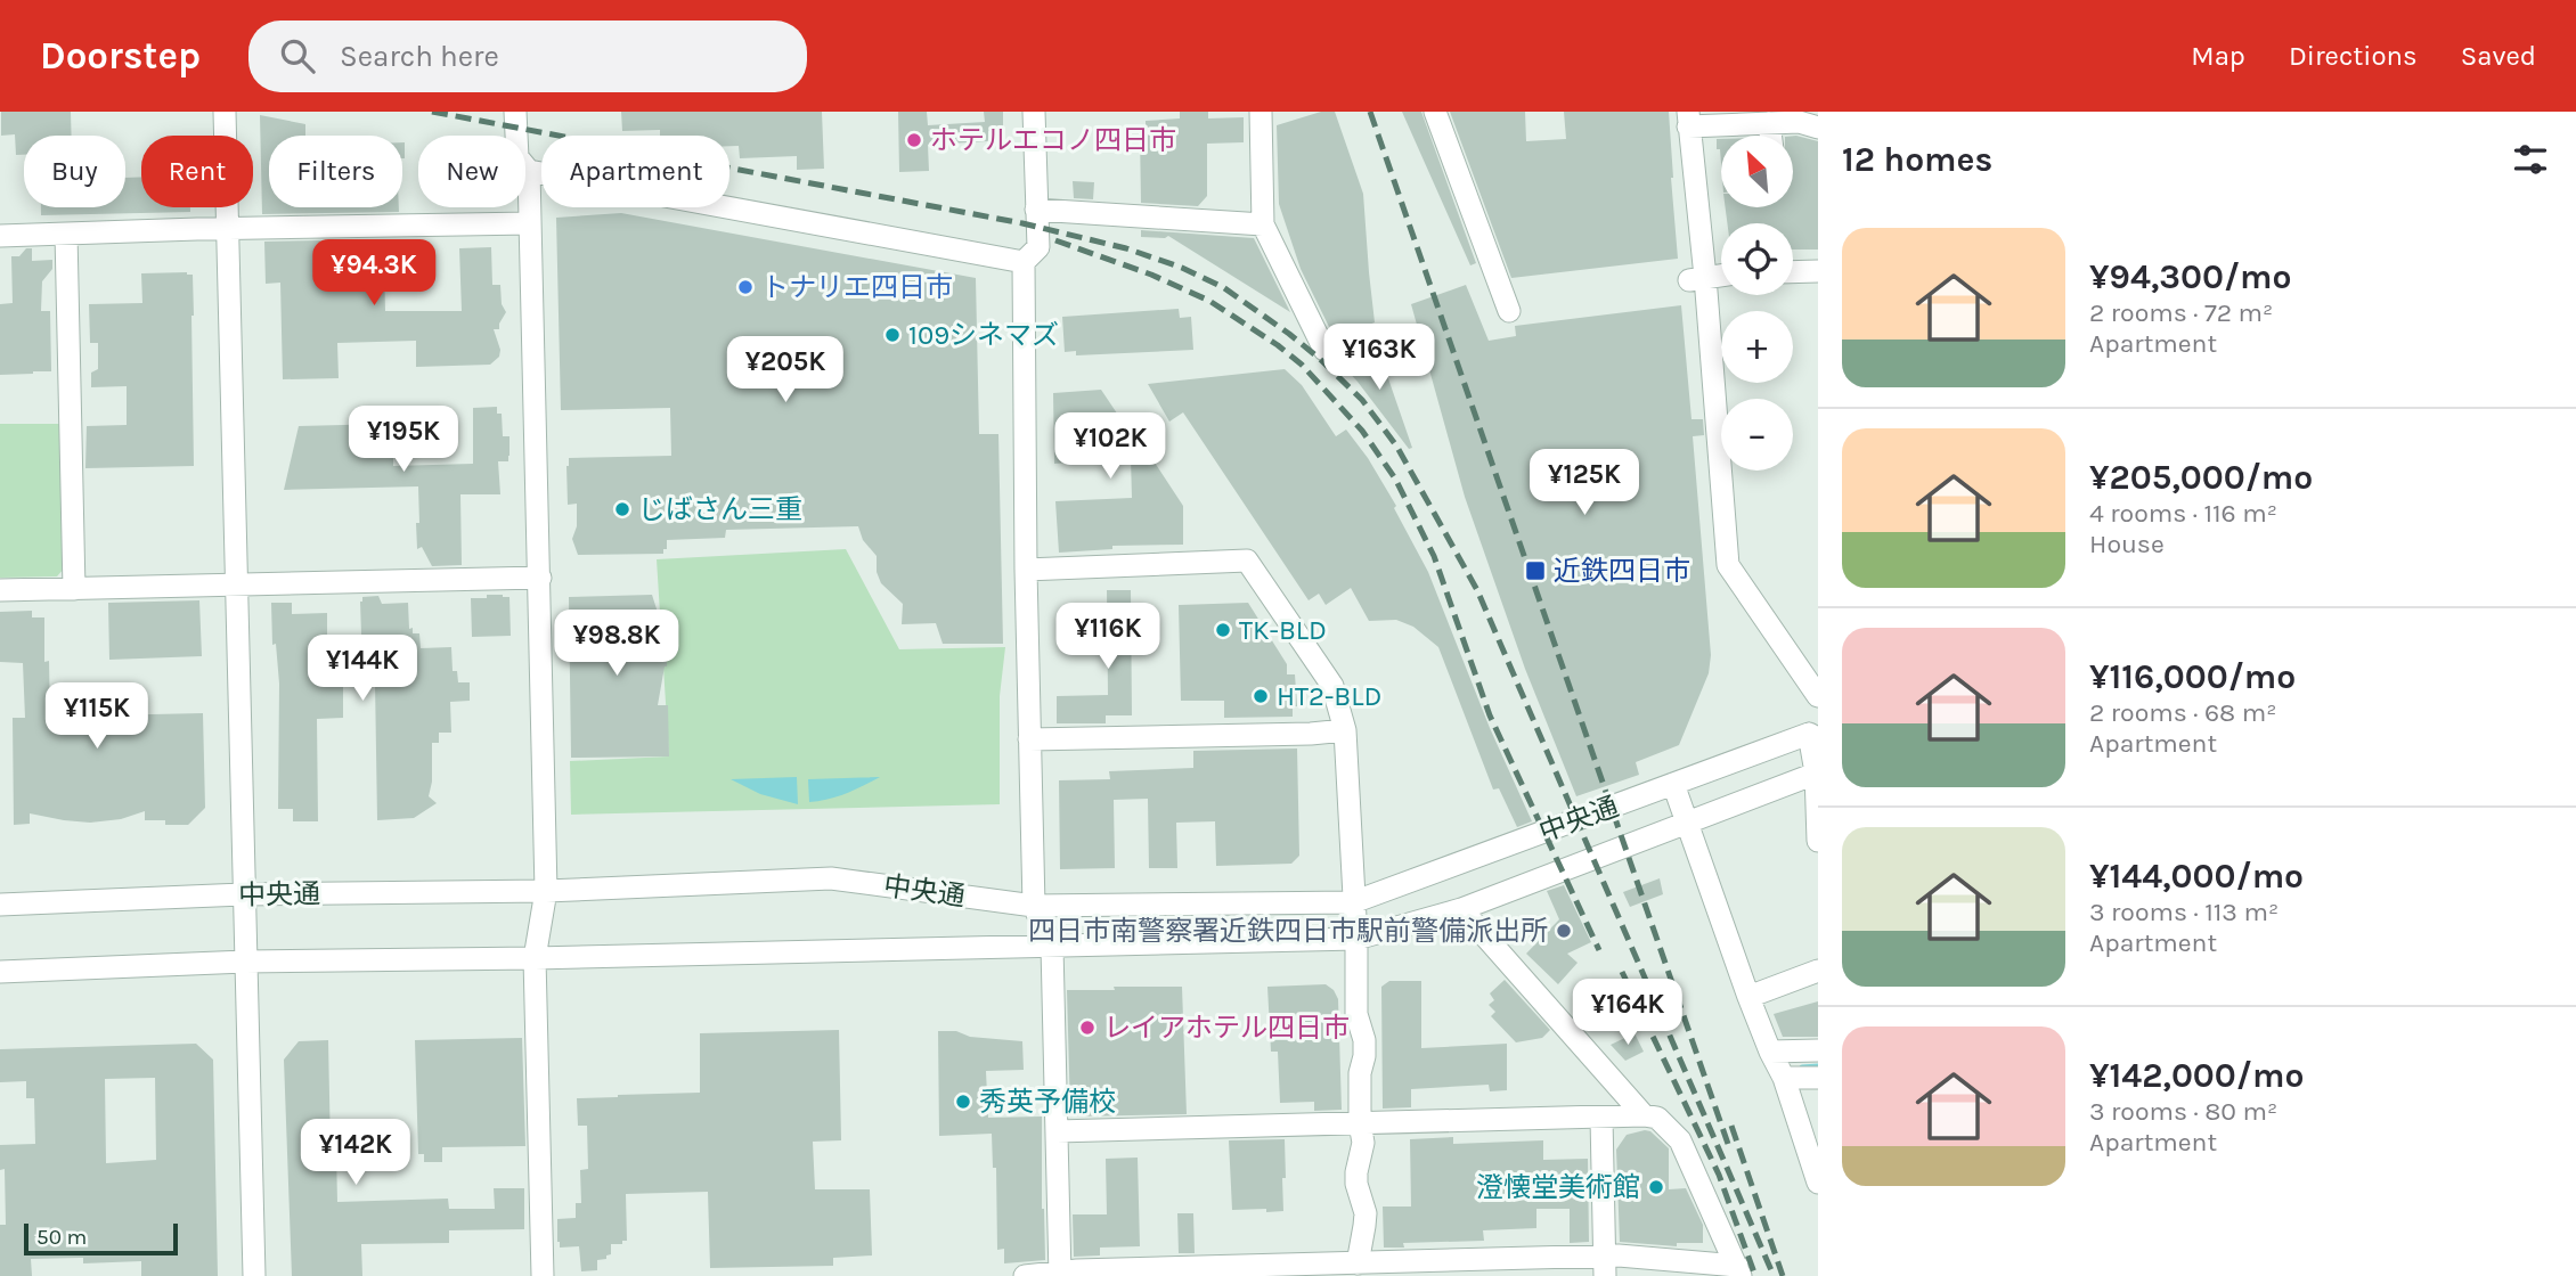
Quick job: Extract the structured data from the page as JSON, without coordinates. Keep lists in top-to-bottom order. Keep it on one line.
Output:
{"streets":{"street":["中央通"]},"places":{"other":["ホテルエコノ四日市","トナリエ四日市","109シネマズ","じばさん三重","TK-BLD","HT2-BLD","四日市南警察署近鉄四日市駅前警備派出所","レイアホテル四日市","秀英予備校","澄懐堂美術館"],"transit":["近鉄四日市"]},"scale_bar":"50 m","north":"top left","page":{"header":"Doorstep","search":"Search here","nav":["Map","Directions","Saved"],"heading":"12 homes","map_buttons":["+","−"],"chip":["Buy","Rent","Filters","New","Apartment"],"list":[{"name":"¥94,300/mo","note":"2 rooms · 72 m² · Apartment"},{"name":"¥205,000/mo","note":"4 rooms · 116 m² · House"},{"name":"¥116,000/mo","note":"2 rooms · 68 m² · Apartment"},{"name":"¥144,000/mo","note":"3 rooms · 113 m² · Apartment"},{"name":"¥142,000/mo","note":"3 rooms · 80 m² · Apartment"}],"price":["¥94.3K","¥163K","¥205K","¥195K","¥102K","¥125K","¥116K","¥98.8K","¥144K","¥115K","¥164K","¥142K"],"scale":"50 m"}}
